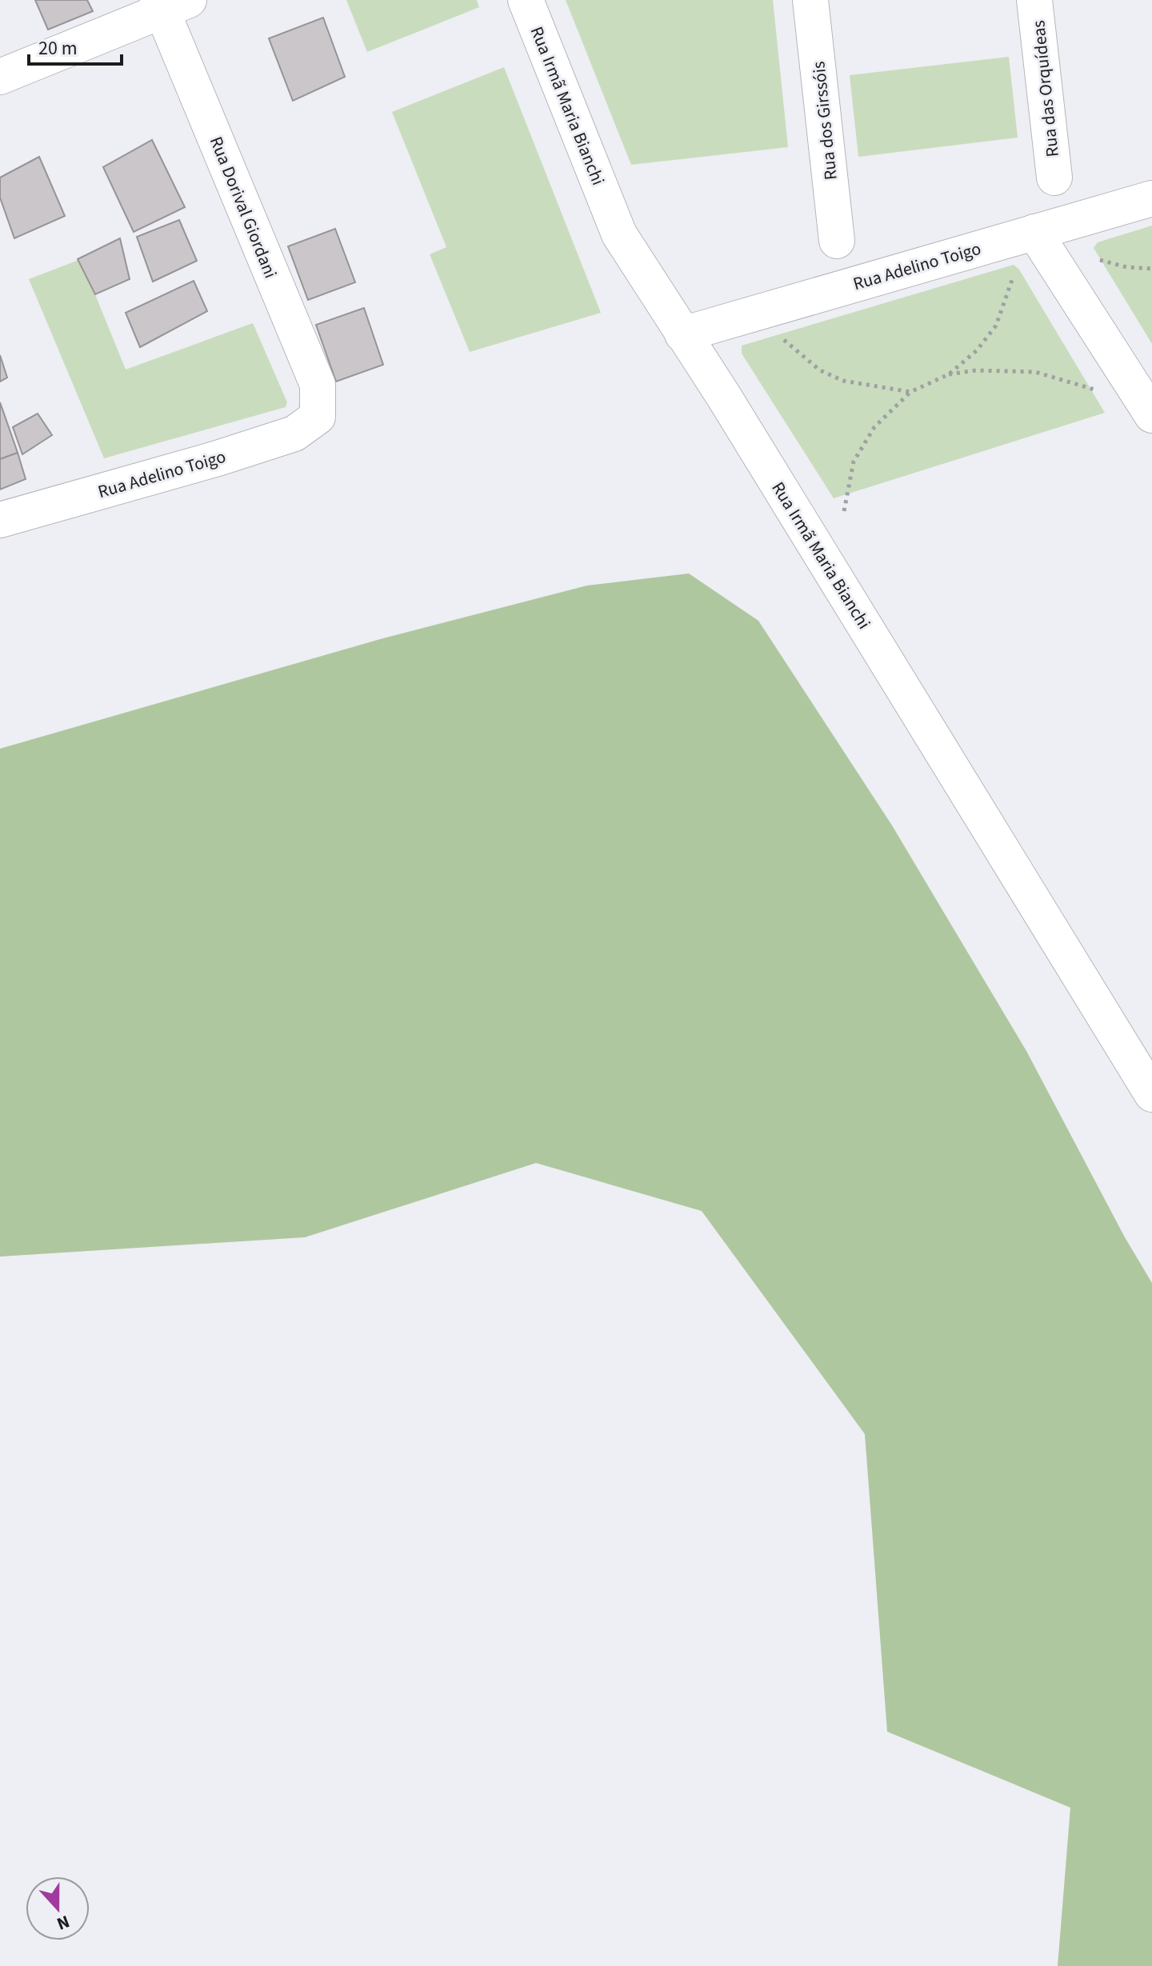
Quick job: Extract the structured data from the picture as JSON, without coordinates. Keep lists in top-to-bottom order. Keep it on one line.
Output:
{"streets":{"street":["Rua das Orquídeas","Rua Irmã Maria Bianchi","Rua dos Girssóis","Rua Dorival Giordani","Rua Adelino Toigo"]},"crossings":[["Rua Irmã Maria Bianchi","Rua Adelino Toigo"],["Rua Dorival Giordani","Rua Adelino Toigo"]],"scale_bar":"20 m","north":"bottom"}
